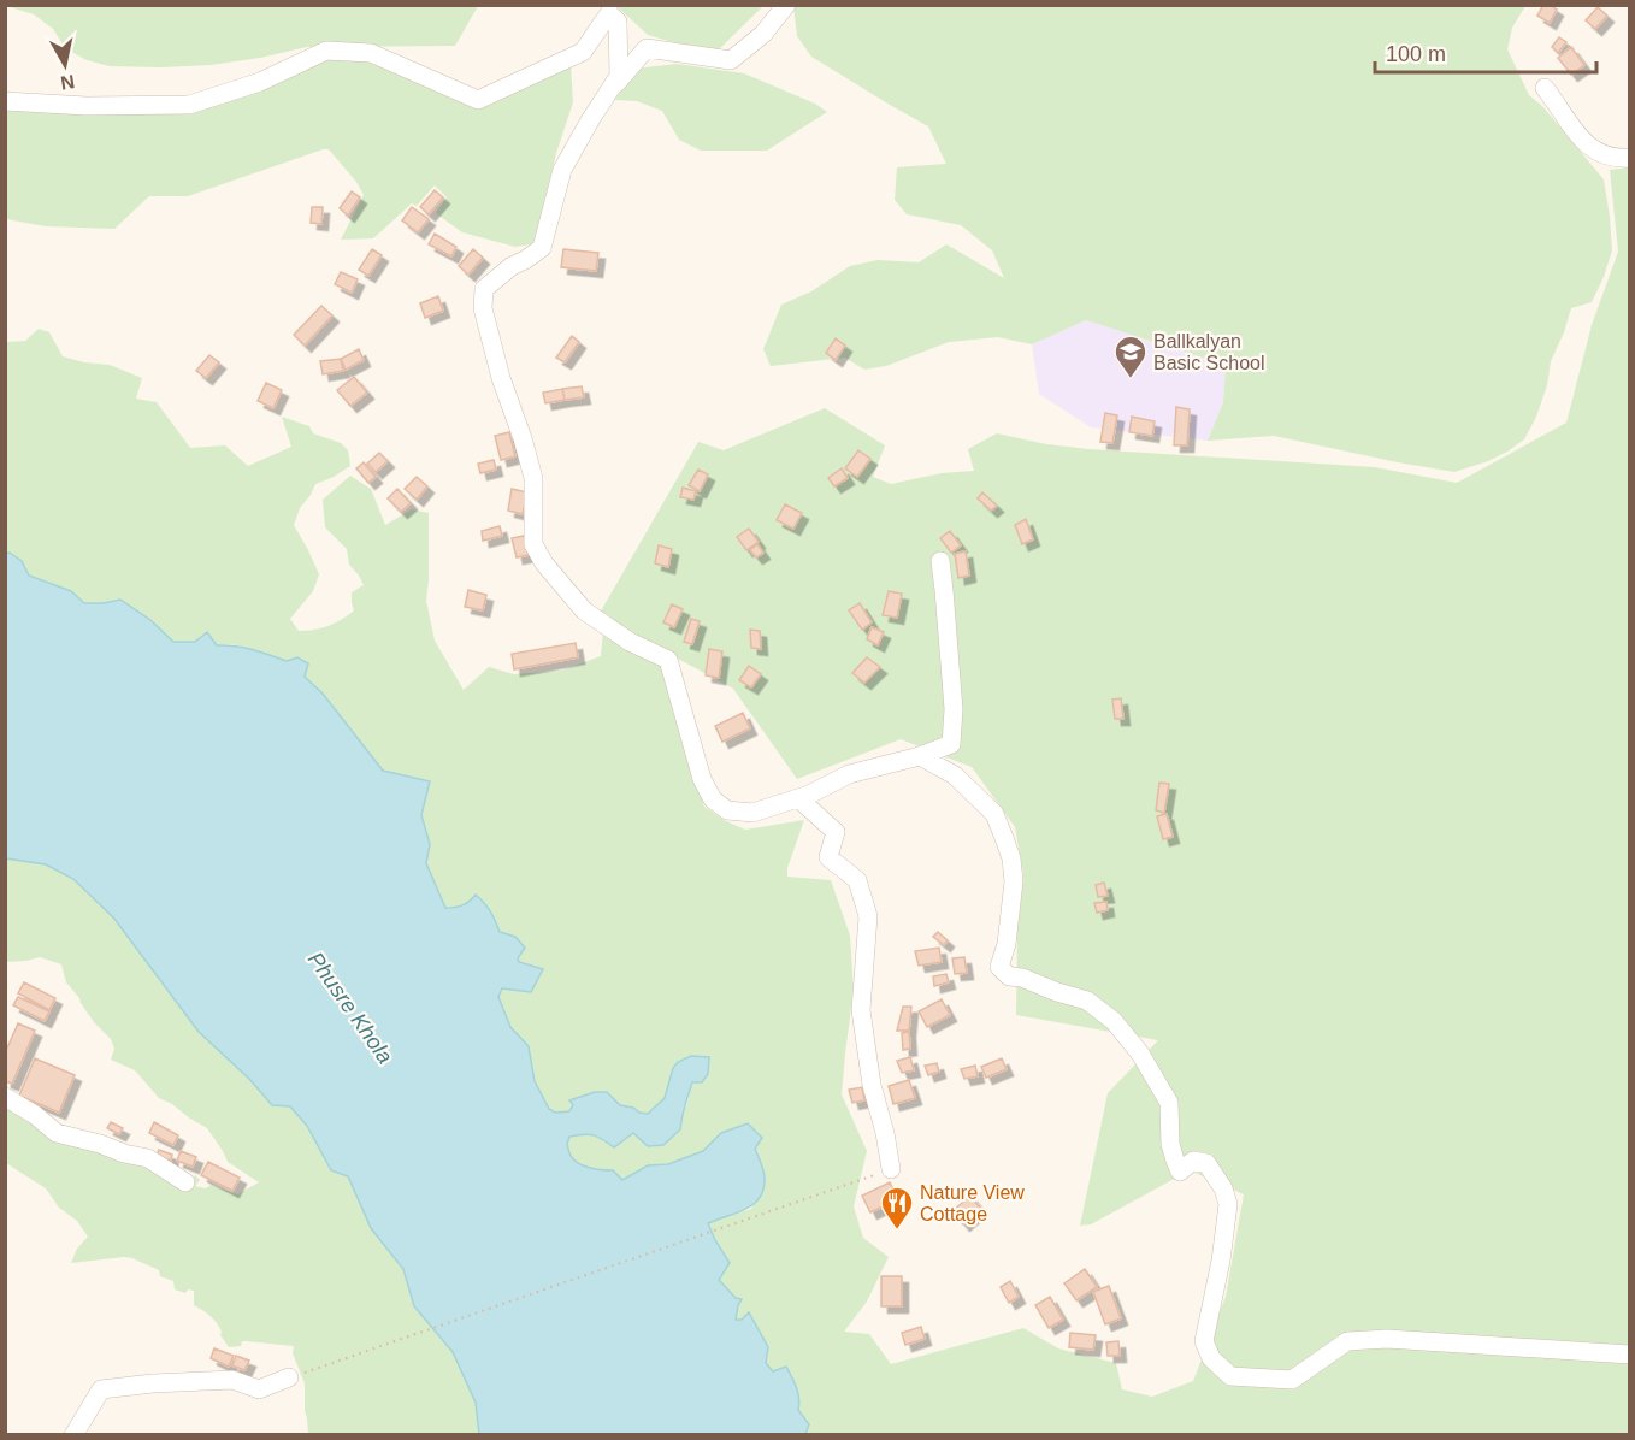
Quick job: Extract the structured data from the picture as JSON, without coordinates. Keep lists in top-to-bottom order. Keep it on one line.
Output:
{"water":["Phusre Khola"],"places":{"school or university":["Ballkalyan Basic School"],"restaurant":["Nature View Cottage"]},"scale_bar":"100 m","north":"bottom"}
